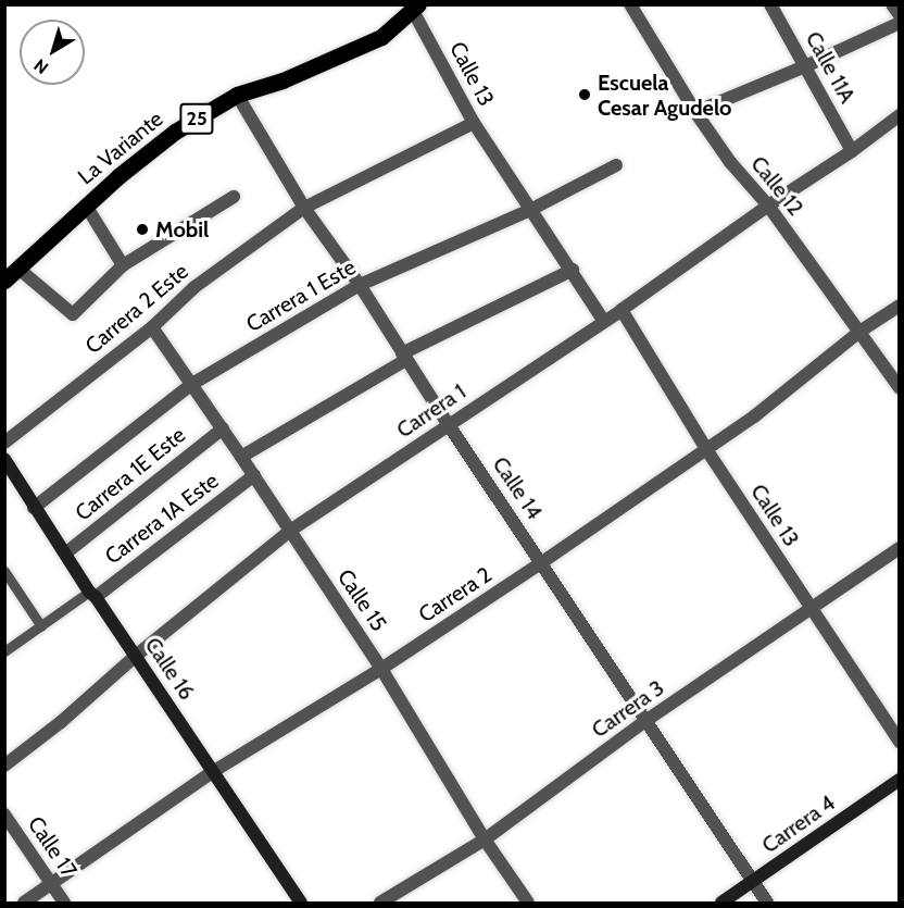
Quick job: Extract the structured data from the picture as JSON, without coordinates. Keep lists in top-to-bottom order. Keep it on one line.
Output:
{"streets":{"main road":["25","La Variante"],"street":["Calle 11A","Calle 13","Calle 12","Carrera 1 Este","Carrera 2 Este","Carrera 1","Carrera 1E Este","Calle 14","Carrera 1A Este","Carrera 2","Calle 15","Calle 16","Carrera 3","Carrera 4","Calle 17"]},"crossings":[["Calle 11A","Carrera 1"],["Calle 13","La Variante"],["Calle 13","Carrera 1 Este"],["Calle 13","Carrera 2 Este"],["Calle 13","Carrera 1"],["Calle 13","Carrera 2"],["Calle 13","Carrera 3"],["La Variante","Calle 14"],["Calle 12","Carrera 1"],["Calle 12","Carrera 2"],["Carrera 1 Este","Calle 14"],["Carrera 1 Este","Calle 15"],["Carrera 1 Este","Calle 16"],["Carrera 2 Este","Calle 14"],["Carrera 2 Este","Calle 15"],["Carrera 1","Calle 14"],["Carrera 1","Calle 15"],["Carrera 1","Calle 16"],["Carrera 1E Este","Calle 15"],["Carrera 1E Este","Calle 16"],["Calle 14","Carrera 2"],["Calle 14","Carrera 3"],["Calle 14","Carrera 4"],["Carrera 1A Este","Calle 15"],["Carrera 1A Este","Calle 16"],["Carrera 2","Calle 15"],["Carrera 2","Calle 16"],["Carrera 2","Calle 17"],["Calle 15","Carrera 3"]],"places":["Escuela Cesar Agudelo","Mobil"],"north":"bottom left"}
